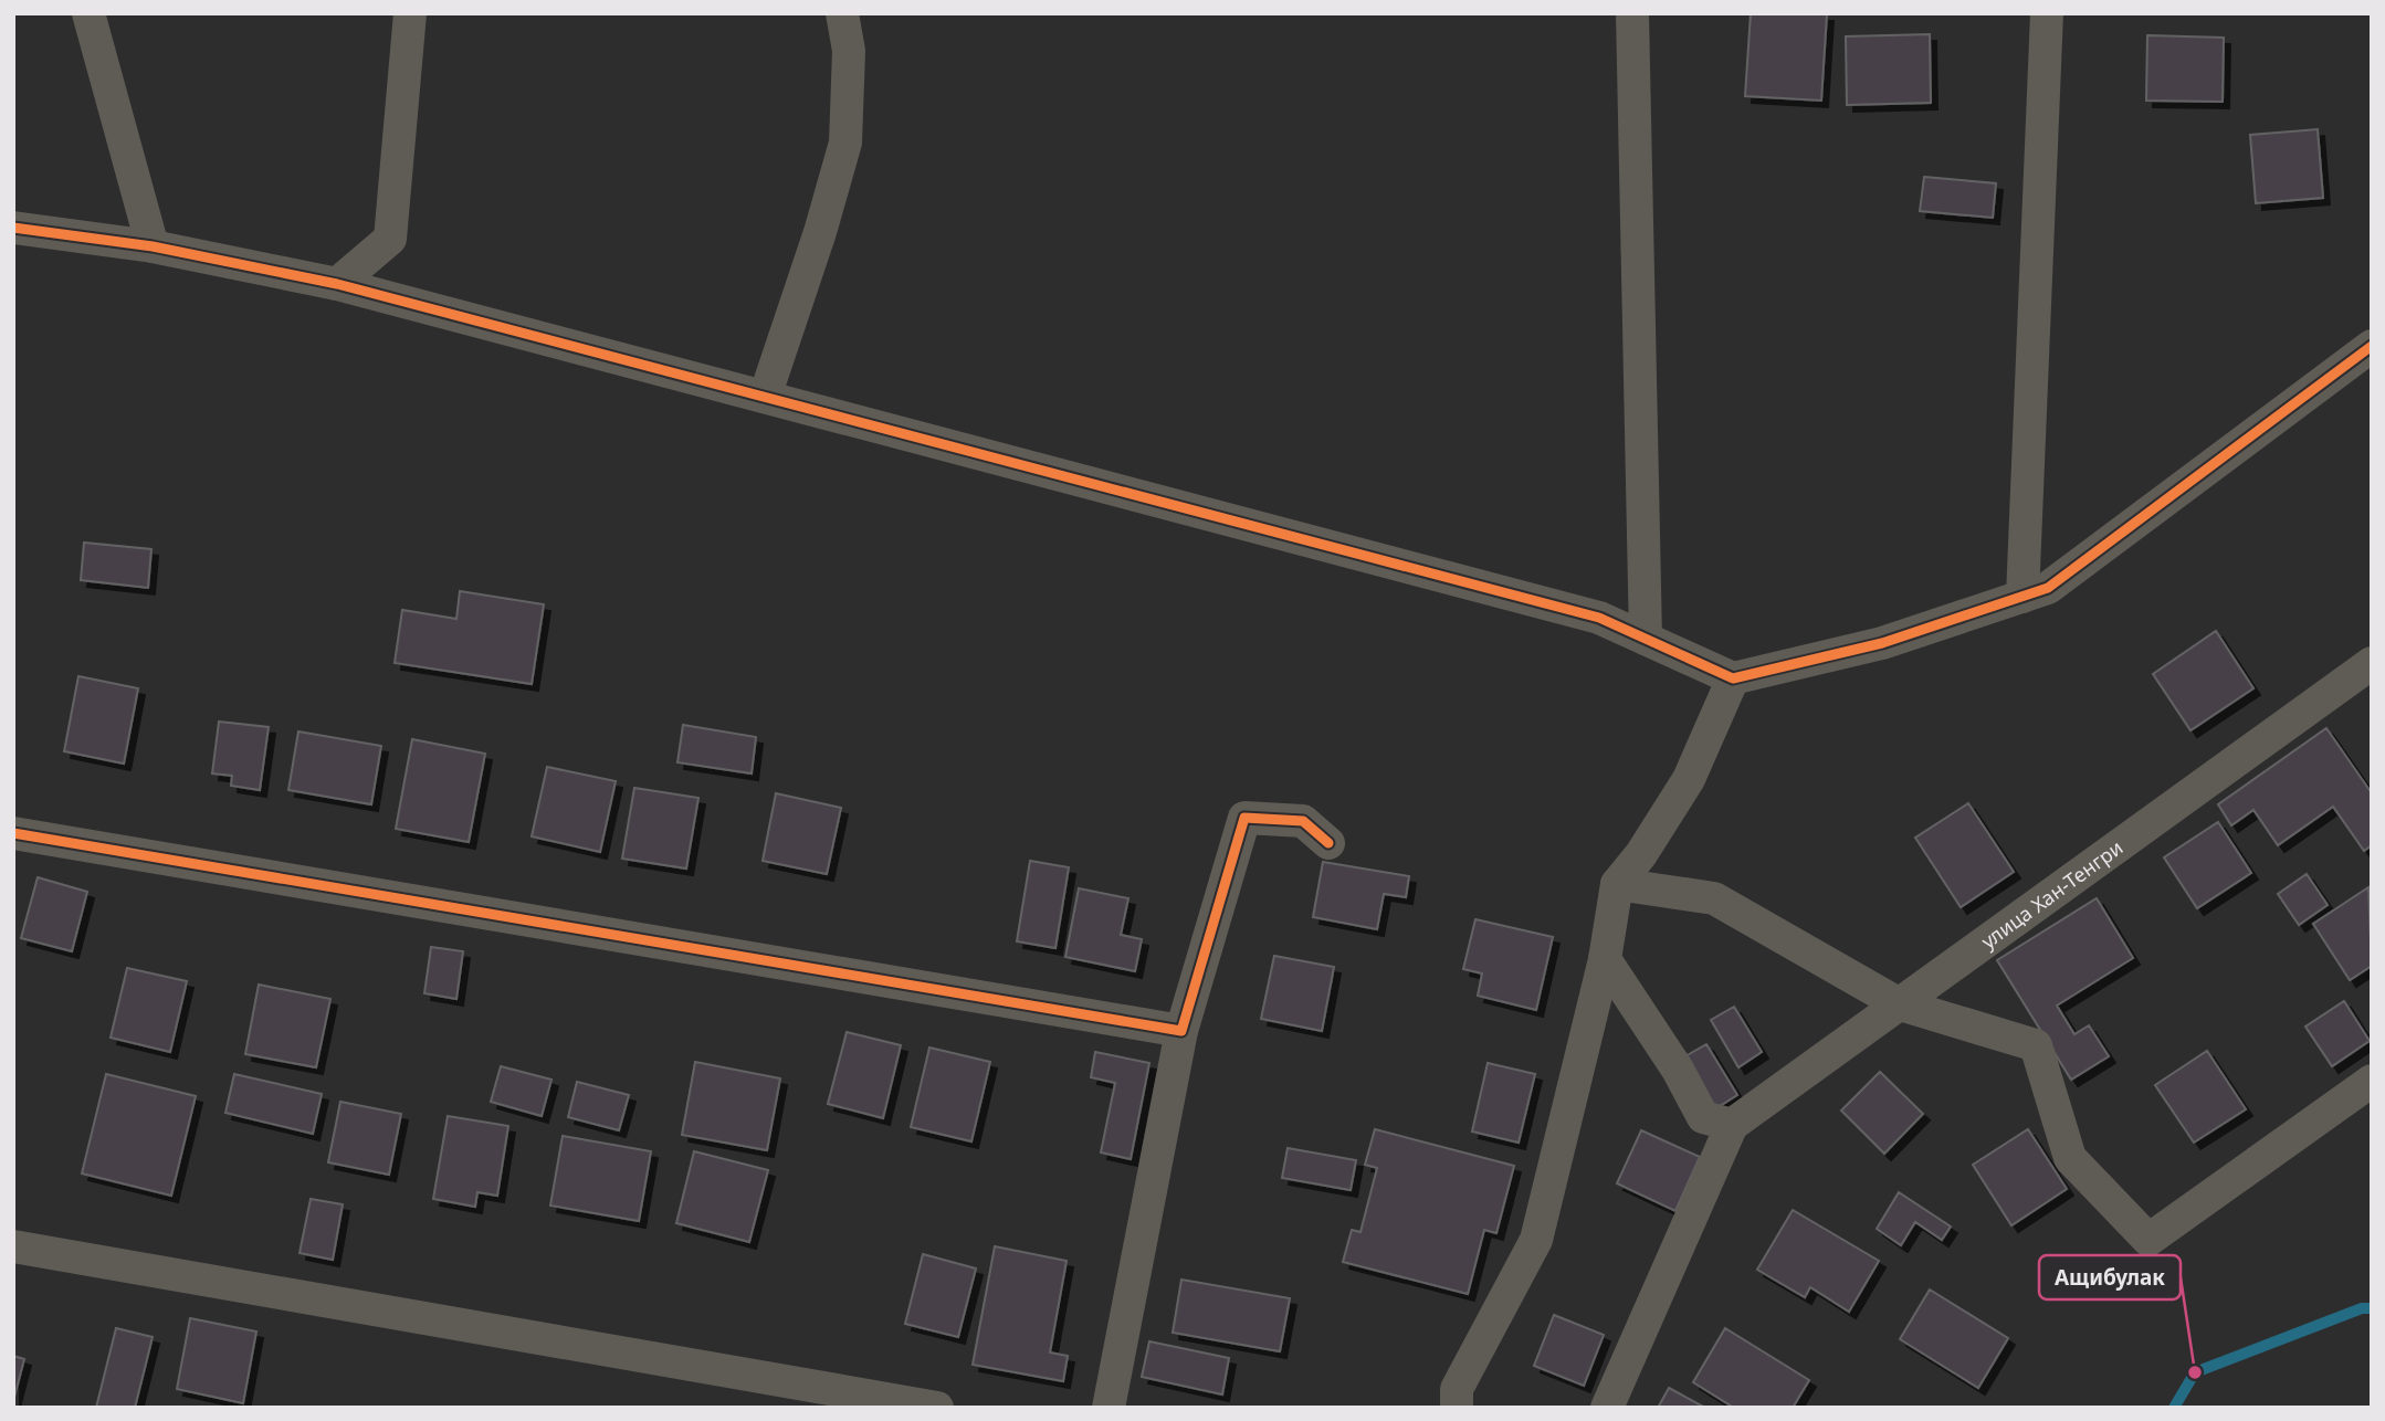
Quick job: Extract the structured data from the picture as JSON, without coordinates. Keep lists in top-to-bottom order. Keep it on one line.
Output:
{"streets":{"street":["улица Хан-Тенгри"]},"places":["Ащибулак"]}
